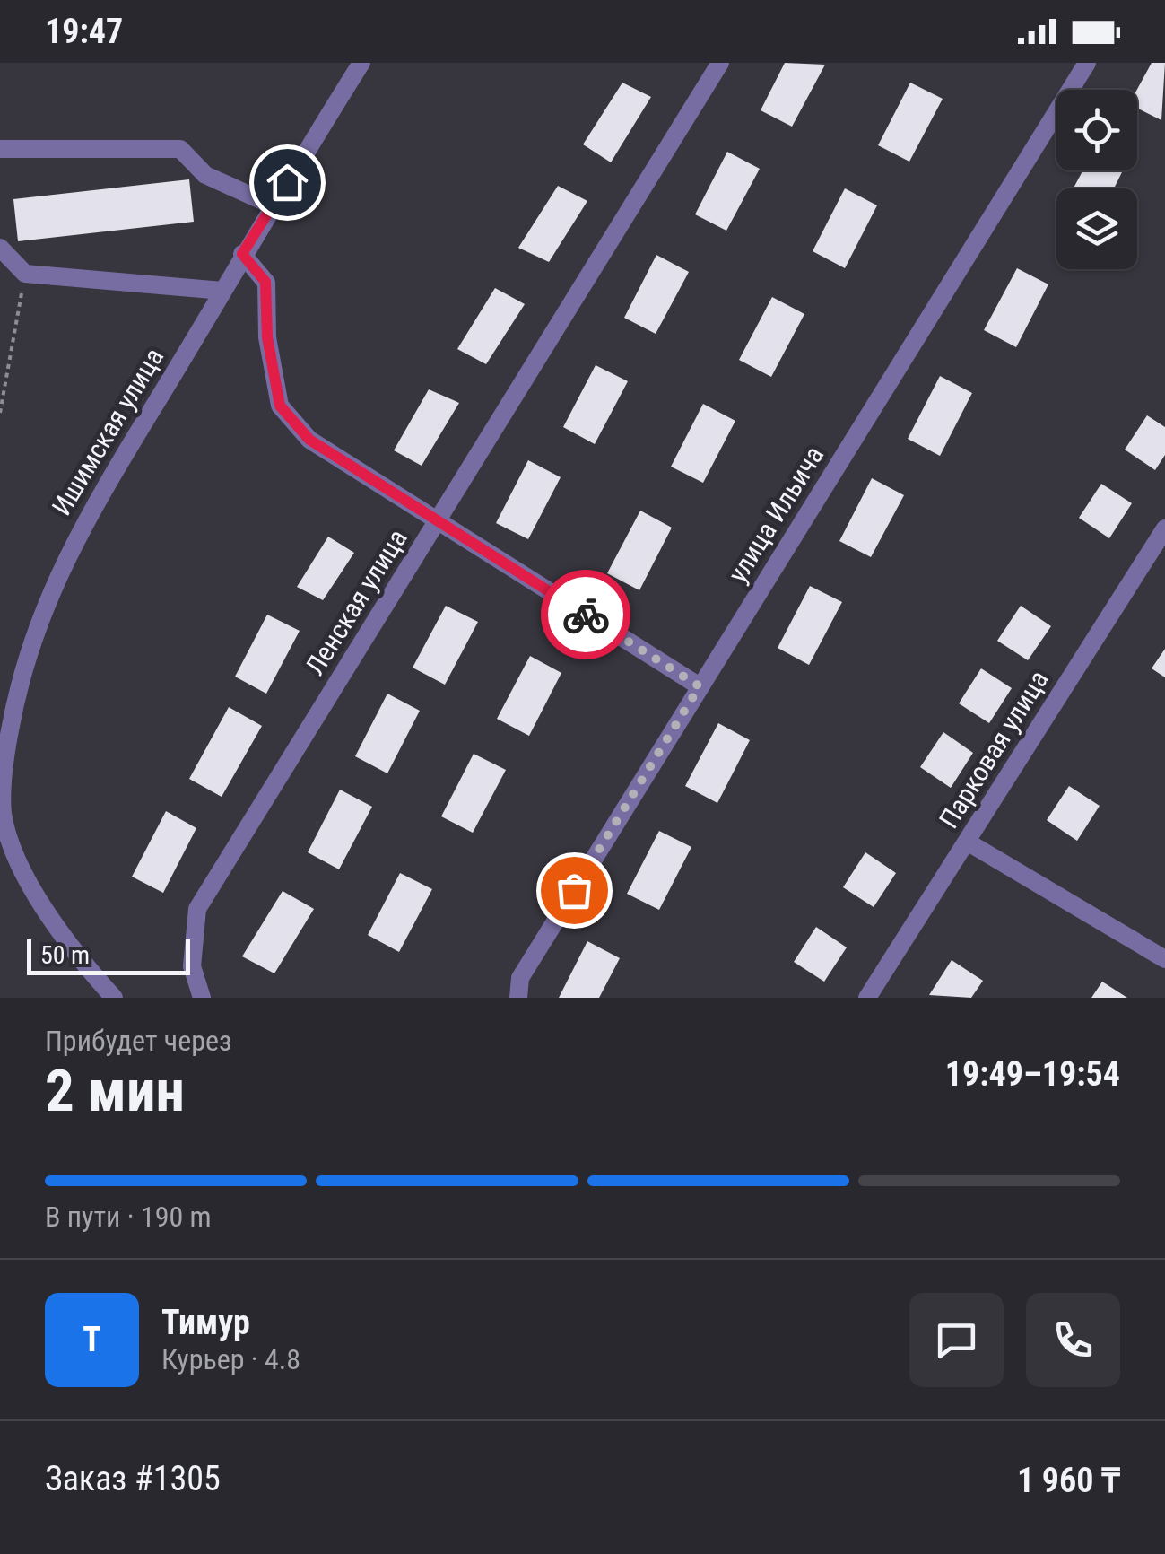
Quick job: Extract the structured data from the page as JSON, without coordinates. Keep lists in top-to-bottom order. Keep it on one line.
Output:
{"streets":{"street":["Ишимская улица","улица Ильича","Ленская улица","Парковая улица"]},"scale_bar":"50 m","page":{"status":"19:47","scale":"50 m","heading":["2 мин","Прибудет через","19:49–19:54"],"panel":["Тимур","Курьер · 4.8","Заказ #1305","1 960 ₸"],"bar":"В пути · 190 m","round":"Т"}}
